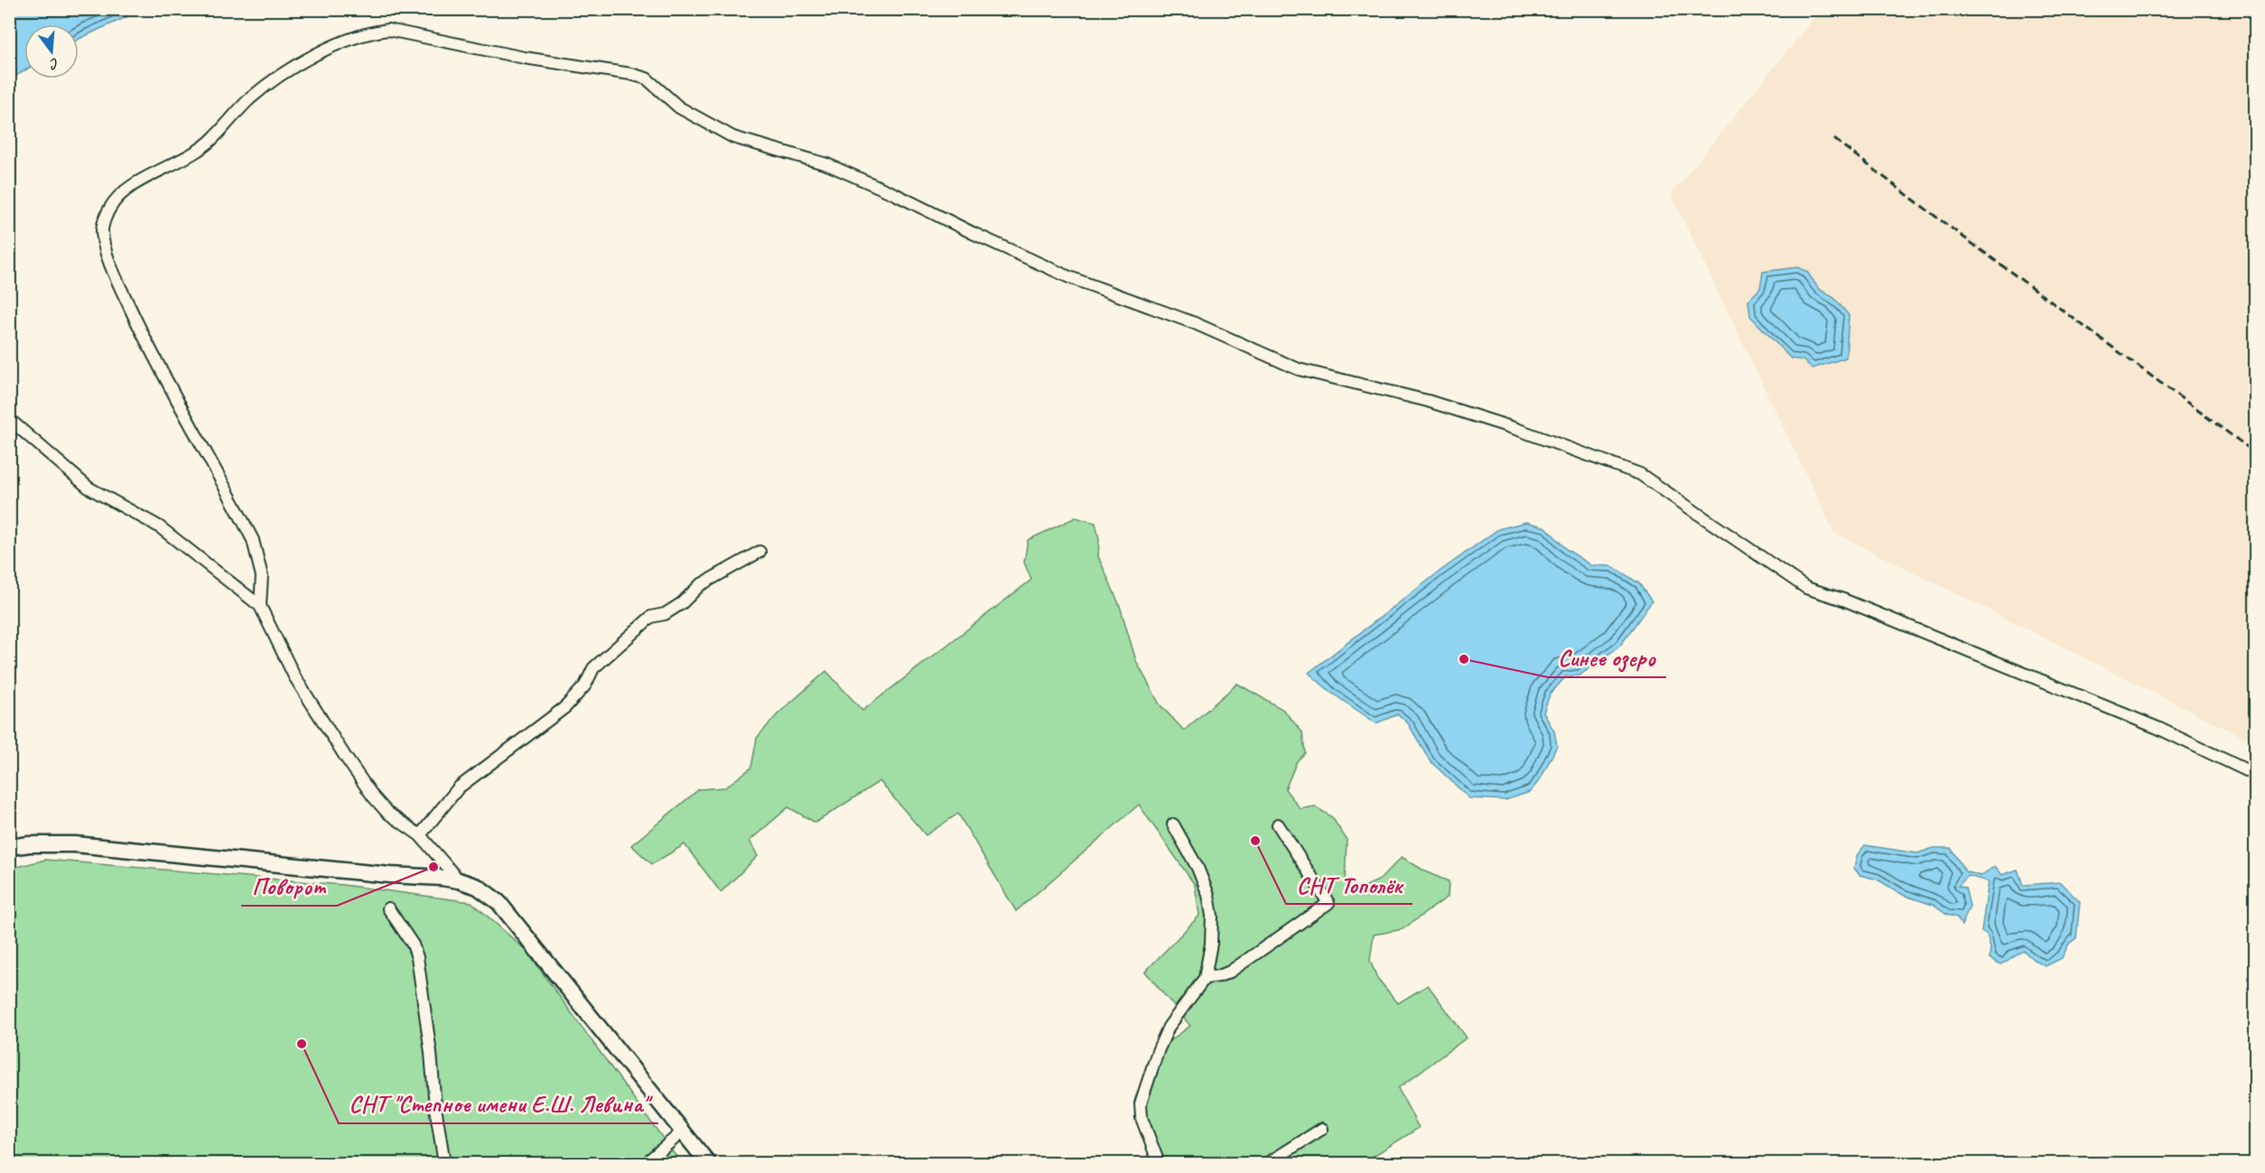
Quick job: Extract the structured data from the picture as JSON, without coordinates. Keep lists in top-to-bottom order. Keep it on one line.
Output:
{"places":["Синее озеро","СНТ Тополёк","Поворот","СНТ \"Степное имени Е.Ш. Левина\""],"north":"bottom"}
